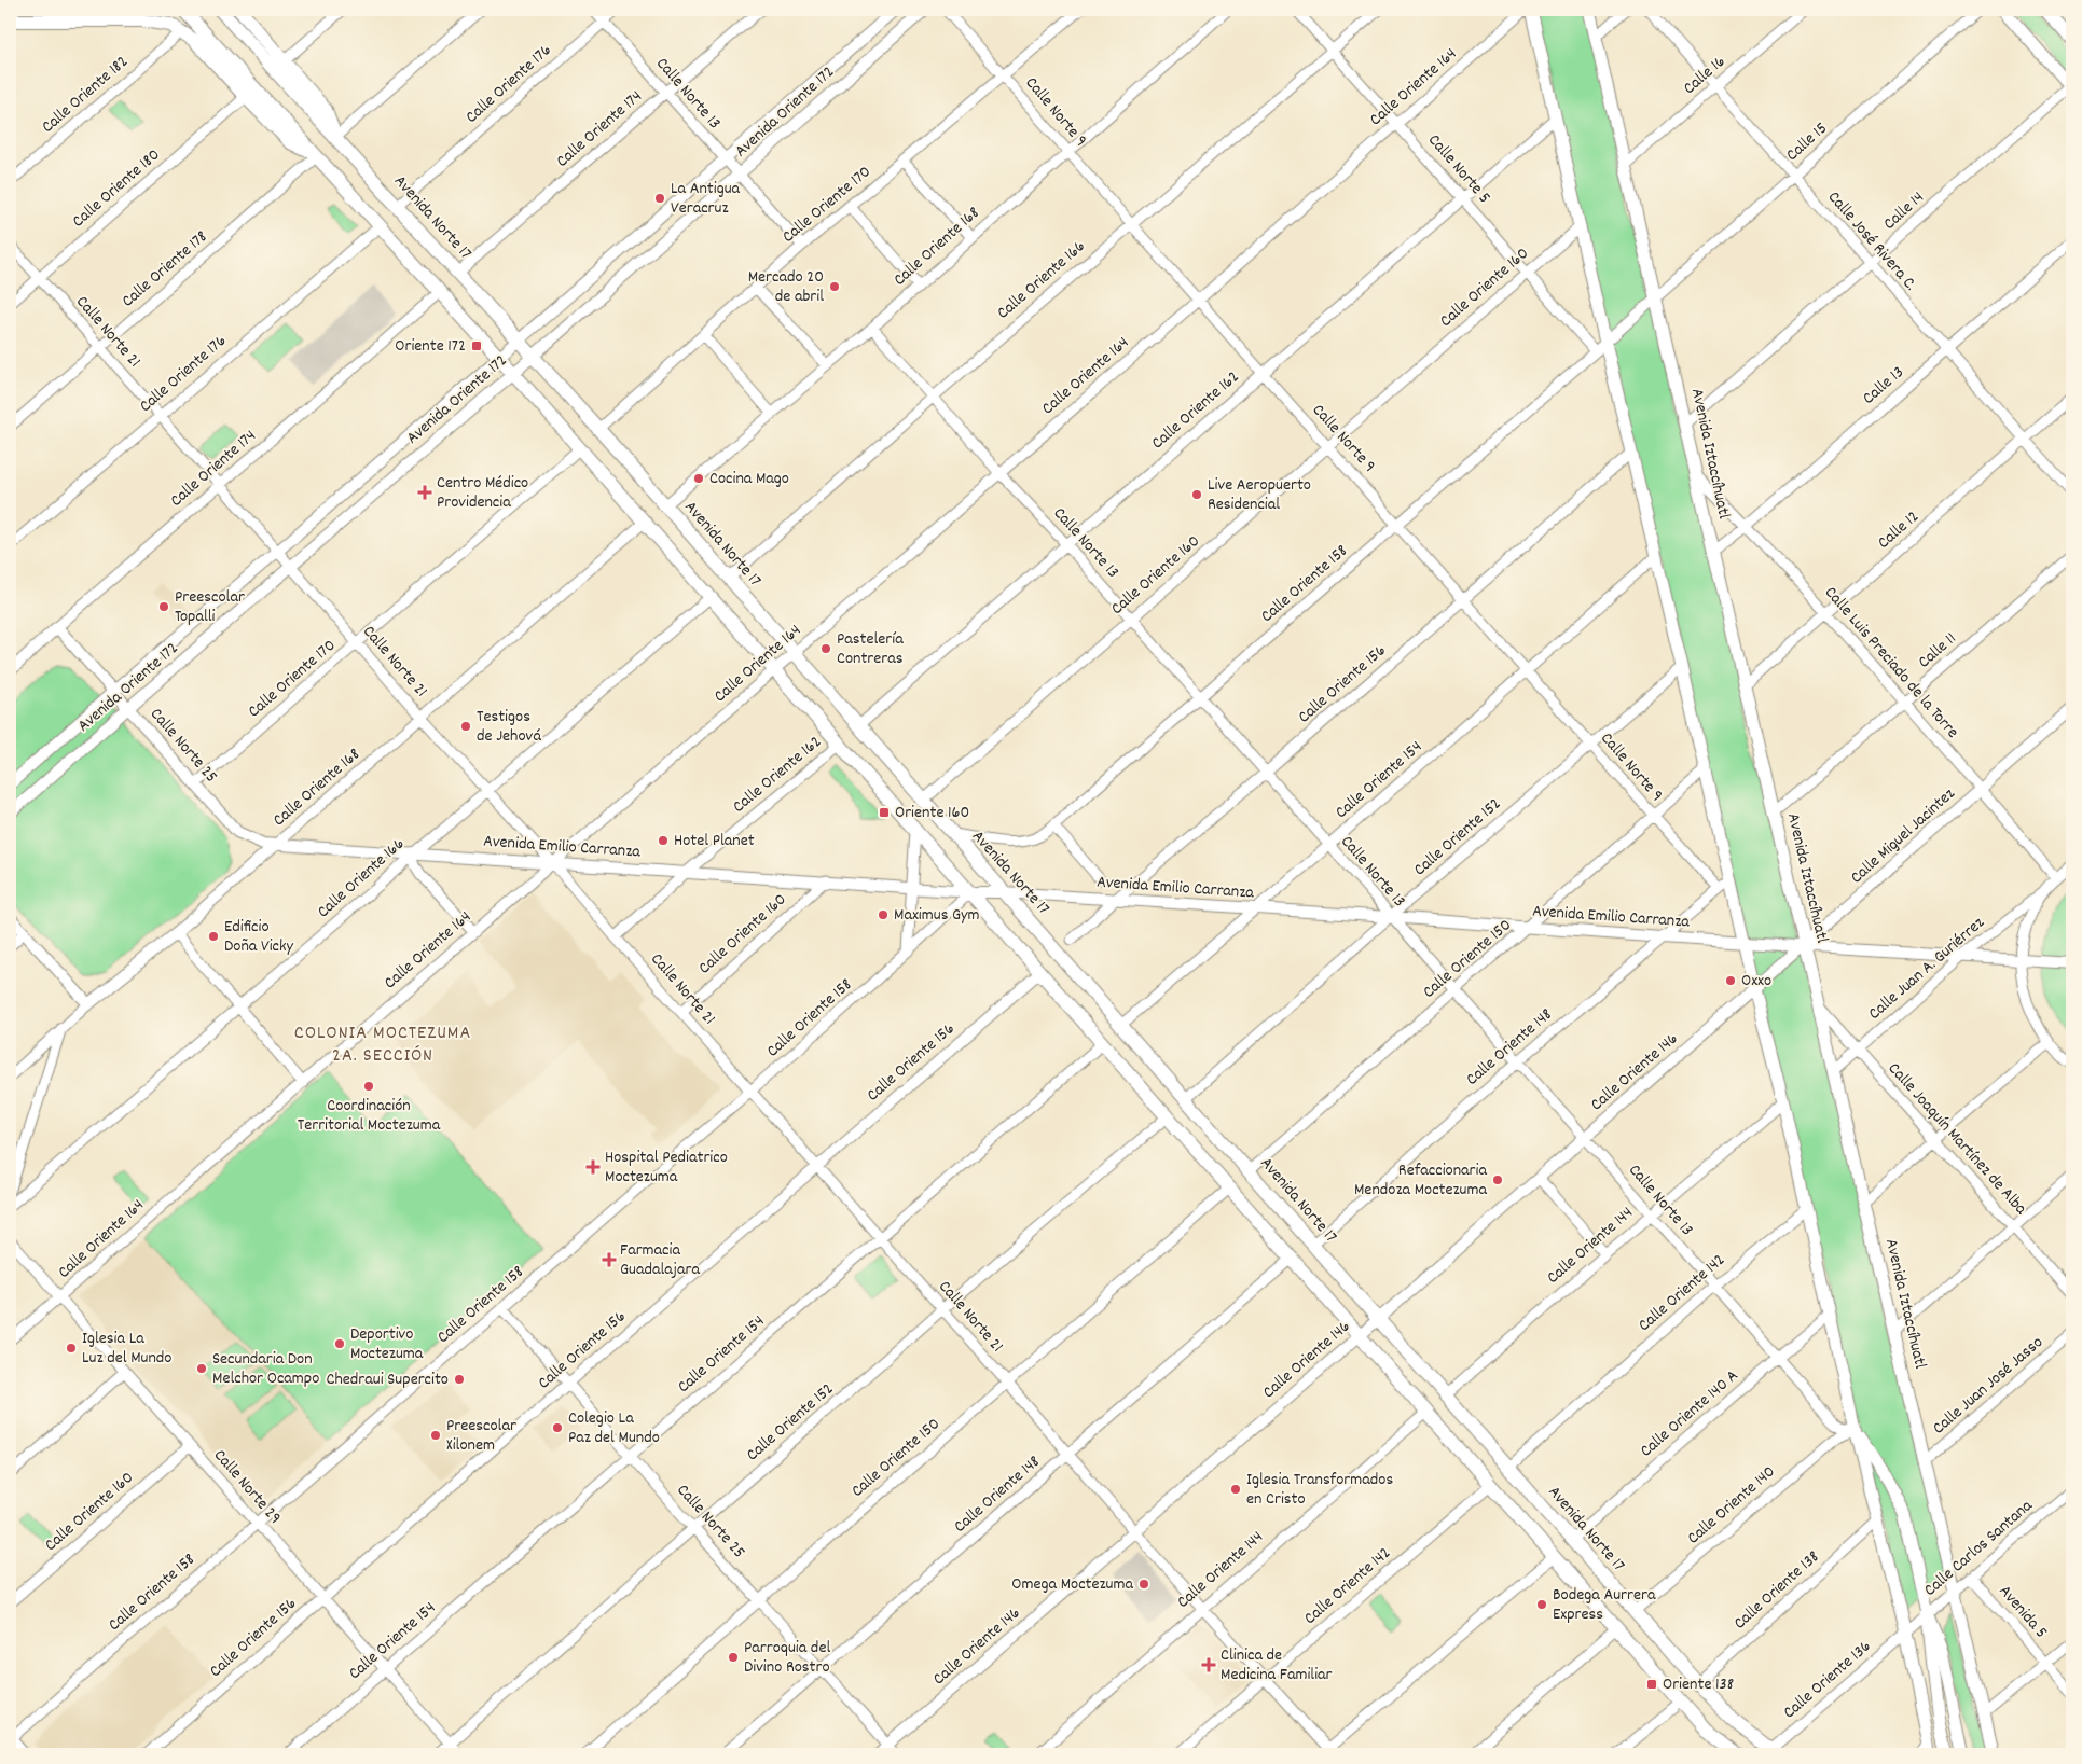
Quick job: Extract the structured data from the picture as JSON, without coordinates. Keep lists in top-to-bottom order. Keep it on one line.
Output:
{"streets":{"main road":["Avenida Norte 17","Avenida Iztaccíhuatl"],"street":["Calle 16","Calle Oriente 176","Calle Oriente 164","Calle Norte 13","Calle Oriente 182","Avenida Oriente 172","Calle Norte 9","Calle Oriente 174","Calle 15","Calle Norte 5","Calle Oriente 180","Calle Oriente 170","Calle 14","Calle José Rivera C.","Calle Oriente 168","Calle Oriente 178","Calle Oriente 166","Calle Oriente 160","Calle Norte 21","Calle 13","Calle Oriente 162","Calle 12","Calle Oriente 158","Calle 11","Calle Luis Preciado de la Torre","Calle Oriente 156","Calle Norte 25","Calle Oriente 154","Calle Miguel Jacintez","Calle Oriente 152","Avenida Emilio Carranza","Calle Oriente 150","Calle Juan A. Guriérrez","Calle Oriente 148","Calle Oriente 146","Calle Joaquín Martínez de Alba","Calle Oriente 144","Calle Oriente 142","Calle Juan José Jasso","Calle Oriente 140 A","Calle Norte 29","Calle Oriente 140","Calle Carlos Santana","Calle Oriente 138","Avenida 5","Calle Oriente 136"]},"crossings":[["Calle 16","Calle José Rivera C."],["Calle 16","Avenida Iztaccíhuatl"],["Calle Oriente 176","Calle Norte 13"],["Calle Oriente 176","Avenida Norte 17"],["Calle Oriente 176","Calle Norte 21"],["Calle Oriente 164","Calle Norte 13"],["Calle Oriente 164","Calle Norte 9"],["Calle Oriente 164","Calle Norte 5"],["Calle Oriente 164","Avenida Norte 17"],["Calle Oriente 164","Calle Norte 21"],["Calle Oriente 164","Avenida Emilio Carranza"],["Calle Oriente 164","Calle Norte 29"],["Calle Norte 13","Avenida Oriente 172"],["Calle Norte 13","Calle Oriente 174"],["Calle Norte 13","Calle Oriente 170"],["Calle Norte 13","Calle Oriente 168"],["Calle Norte 13","Calle Oriente 166"],["Calle Norte 13","Calle Oriente 160"],["Calle Norte 13","Calle Oriente 162"],["Calle Norte 13","Calle Oriente 158"],["Calle Norte 13","Calle Oriente 156"],["Calle Norte 13","Calle Oriente 154"],["Calle Norte 13","Calle Oriente 152"],["Calle Norte 13","Avenida Emilio Carranza"],["Calle Norte 13","Calle Oriente 150"],["Calle Norte 13","Calle Oriente 148"],["Calle Norte 13","Calle Oriente 146"],["Calle Norte 13","Calle Oriente 144"],["Calle Norte 13","Calle Oriente 142"],["Calle Norte 13","Calle Oriente 140 A"],["Calle Norte 13","Calle Oriente 140"],["Avenida Oriente 172","Avenida Norte 17"],["Avenida Oriente 172","Calle Norte 21"],["Avenida Oriente 172","Calle Norte 25"],["Calle Norte 9","Calle Oriente 170"],["Calle Norte 9","Calle Oriente 168"],["Calle Norte 9","Calle Oriente 166"],["Calle Norte 9","Calle Oriente 160"],["Calle Norte 9","Calle Oriente 162"],["Calle Norte 9","Calle Oriente 158"],["Calle Norte 9","Calle Oriente 156"],["Calle Norte 9","Calle Oriente 154"],["Calle Norte 9","Calle Oriente 152"],["Calle Norte 9","Calle Oriente 150"],["Calle Norte 9","Calle Oriente 148"],["Calle Oriente 174","Avenida Norte 17"],["Calle Oriente 174","Calle Norte 21"],["Calle Oriente 174","Calle Norte 25"],["Calle 15","Calle José Rivera C."],["Calle 15","Avenida Iztaccíhuatl"],["Calle 15","Calle Oriente 158"],["Calle Norte 5","Calle Oriente 166"],["Calle Norte 5","Calle Oriente 160"],["Calle Norte 5","Calle Oriente 162"],["Calle Norte 5","Calle Oriente 158"],["Calle Oriente 180","Calle Norte 21"],["Calle Oriente 170","Avenida Norte 17"],["Calle Oriente 170","Calle Norte 21"],["Calle Oriente 170","Calle Norte 25"],["Calle 14","Calle José Rivera C."],["Calle 14","Avenida Iztaccíhuatl"],["Avenida Norte 17","Calle Oriente 168"],["Avenida Norte 17","Calle Oriente 166"],["Avenida Norte 17","Calle Oriente 160"],["Avenida Norte 17","Calle Oriente 162"],["Avenida Norte 17","Calle Oriente 158"],["Avenida Norte 17","Calle Oriente 154"],["Avenida Norte 17","Calle Oriente 152"],["Avenida Norte 17","Avenida Emilio Carranza"],["Avenida Norte 17","Calle Oriente 150"],["Avenida Norte 17","Calle Oriente 148"],["Avenida Norte 17","Calle Oriente 146"],["Avenida Norte 17","Calle Oriente 144"],["Avenida Norte 17","Calle Oriente 142"],["Avenida Norte 17","Calle Oriente 140 A"],["Avenida Norte 17","Calle Oriente 140"],["Avenida Norte 17","Calle Oriente 138"],["Avenida Norte 17","Calle Oriente 136"],["Calle José Rivera C.","Calle 13"],["Calle José Rivera C.","Calle 12"],["Calle Oriente 168","Calle Norte 21"],["Calle Oriente 168","Calle Norte 25"],["Calle Oriente 168","Avenida Emilio Carranza"],["Calle Oriente 178","Calle Norte 21"],["Calle Oriente 166","Calle Norte 21"],["Calle Oriente 166","Avenida Emilio Carranza"],["Calle Oriente 160","Calle Norte 21"],["Calle Oriente 160","Avenida Emilio Carranza"],["Calle Oriente 160","Calle Norte 29"],["Calle Norte 21","Calle Oriente 162"],["Calle Norte 21","Calle Oriente 158"],["Calle Norte 21","Calle Oriente 156"],["Calle Norte 21","Calle Oriente 154"],["Calle Norte 21","Calle Oriente 152"],["Calle Norte 21","Avenida Emilio Carranza"],["Calle Norte 21","Calle Oriente 150"],["Calle Norte 21","Calle Oriente 148"],["Calle Norte 21","Calle Oriente 146"],["Calle Norte 21","Calle Oriente 144"],["Calle Norte 21","Calle Oriente 142"],["Calle 13","Avenida Iztaccíhuatl"],["Calle 13","Calle Luis Preciado de la Torre"],["Calle Oriente 162","Avenida Emilio Carranza"],["Avenida Iztaccíhuatl","Calle 12"],["Avenida Iztaccíhuatl","Calle Oriente 158"],["Avenida Iztaccíhuatl","Calle 11"],["Avenida Iztaccíhuatl","Calle Luis Preciado de la Torre"],["Avenida Iztaccíhuatl","Calle Miguel Jacintez"],["Avenida Iztaccíhuatl","Avenida Emilio Carranza"],["Avenida Iztaccíhuatl","Calle Juan A. Guriérrez"],["Avenida Iztaccíhuatl","Calle Joaquín Martínez de Alba"],["Avenida Iztaccíhuatl","Calle Juan José Jasso"],["Avenida Iztaccíhuatl","Calle Carlos Santana"],["Calle 12","Calle Luis Preciado de la Torre"],["Calle Oriente 158","Calle Norte 25"],["Calle Oriente 158","Avenida Emilio Carranza"],["Calle Oriente 158","Calle Norte 29"],["Calle 11","Calle Luis Preciado de la Torre"],["Calle Luis Preciado de la Torre","Calle Miguel Jacintez"],["Calle Oriente 156","Calle Norte 25"],["Calle Oriente 156","Avenida Emilio Carranza"],["Calle Oriente 156","Calle Norte 29"],["Calle Norte 25","Calle Oriente 154"],["Calle Norte 25","Calle Oriente 152"],["Calle Norte 25","Avenida Emilio Carranza"],["Calle Norte 25","Calle Oriente 150"],["Calle Norte 25","Calle Oriente 148"],["Calle Norte 25","Calle Oriente 146"],["Calle Oriente 154","Avenida Emilio Carranza"],["Calle Oriente 154","Calle Norte 29"],["Calle Miguel Jacintez","Avenida Emilio Carranza"],["Calle Miguel Jacintez","Calle Oriente 146"],["Calle Oriente 152","Avenida Emilio Carranza"],["Calle Oriente 152","Calle Norte 29"],["Avenida Emilio Carranza","Calle Oriente 150"],["Avenida Emilio Carranza","Calle Juan A. Guriérrez"],["Avenida Emilio Carranza","Calle Oriente 148"],["Calle Juan A. Guriérrez","Calle Joaquín Martínez de Alba"],["Calle Carlos Santana","Avenida 5"],["Calle Carlos Santana","Calle Oriente 136"]],"districts":["COLONIA MOCTEZUMA 2A. SECCIÓN"],"places":{"other":["La Antigua Veracruz","Mercado 20 de abril","Cocina Mago","Live Aeropuerto Residencial","Preescolar Topalli","Pastelería Contreras","Testigos de Jehová","Hotel Planet","Maximus Gym","Edificio Doña Vicky","Oxxo","Coordinación Territorial Moctezuma","Refaccionaria Mendoza Moctezuma","Deportivo Moctezuma","Iglesia La Luz del Mundo","Secundaria Don Melchor Ocampo","Chedraui Supercito","Colegio La Paz del Mundo","Preescolar Xilonem","Iglesia Transformados en Cristo","Omega Moctezuma","Bodega Aurrera Express","Parroquia del Divino Rostro"],"transit":["Oriente 172","Oriente 160","Oriente 138"],"health":["Centro Médico Providencia","Hospital Pediatrico Moctezuma","Farmacia Guadalajara","Clinica de Medicina Familiar"]}}
